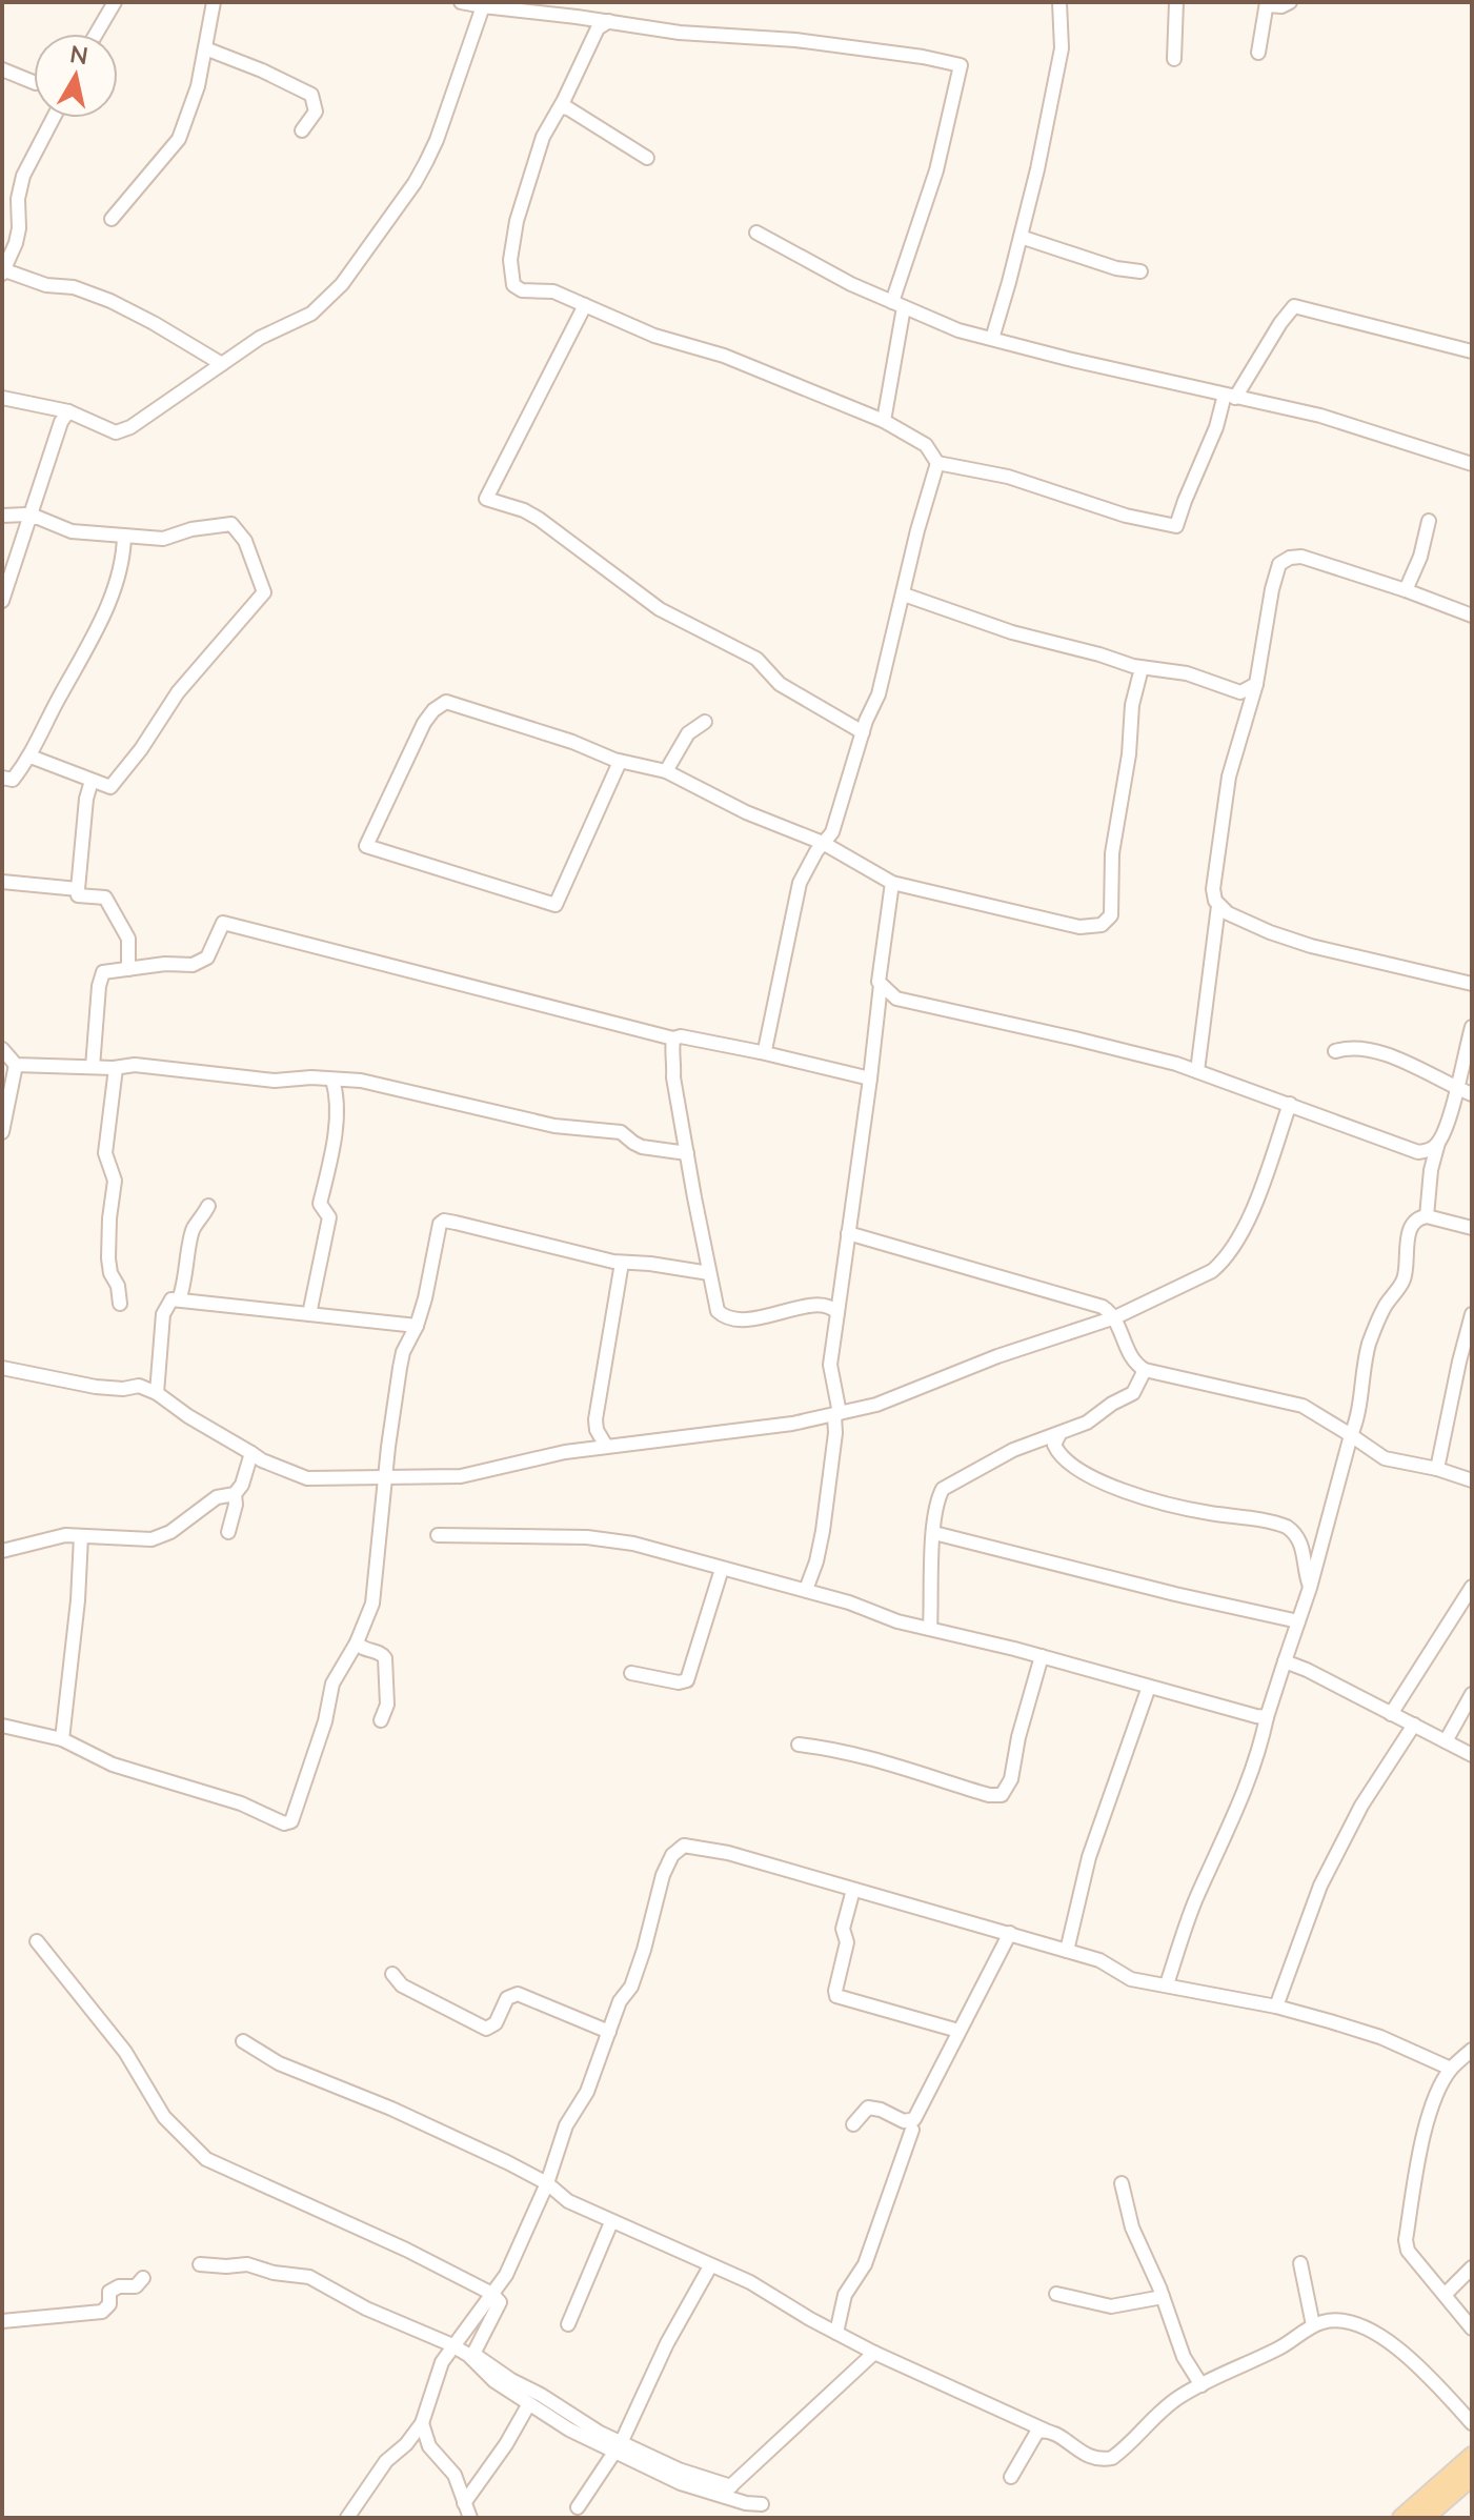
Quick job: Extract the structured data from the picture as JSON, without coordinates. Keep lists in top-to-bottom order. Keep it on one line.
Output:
{"north":"top"}
